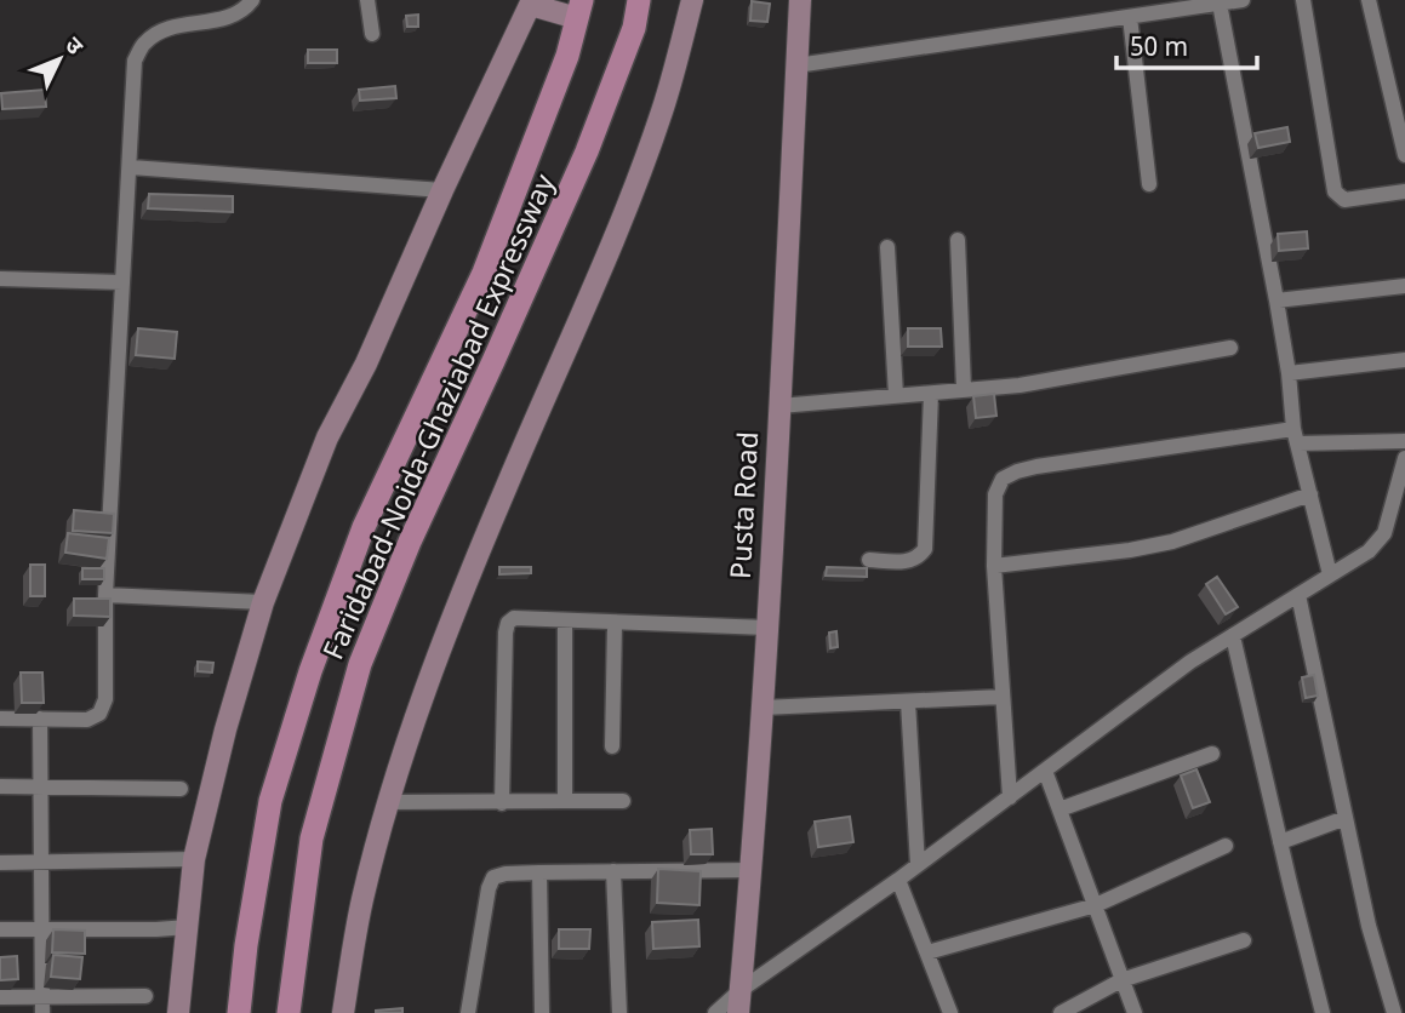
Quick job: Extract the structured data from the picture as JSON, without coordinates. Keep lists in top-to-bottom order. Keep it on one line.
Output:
{"streets":{"main road":["Faridabad-Noida-Ghaziabad Expressway"],"street":["Pusta Road"]},"scale_bar":"50 m","north":"top right"}
